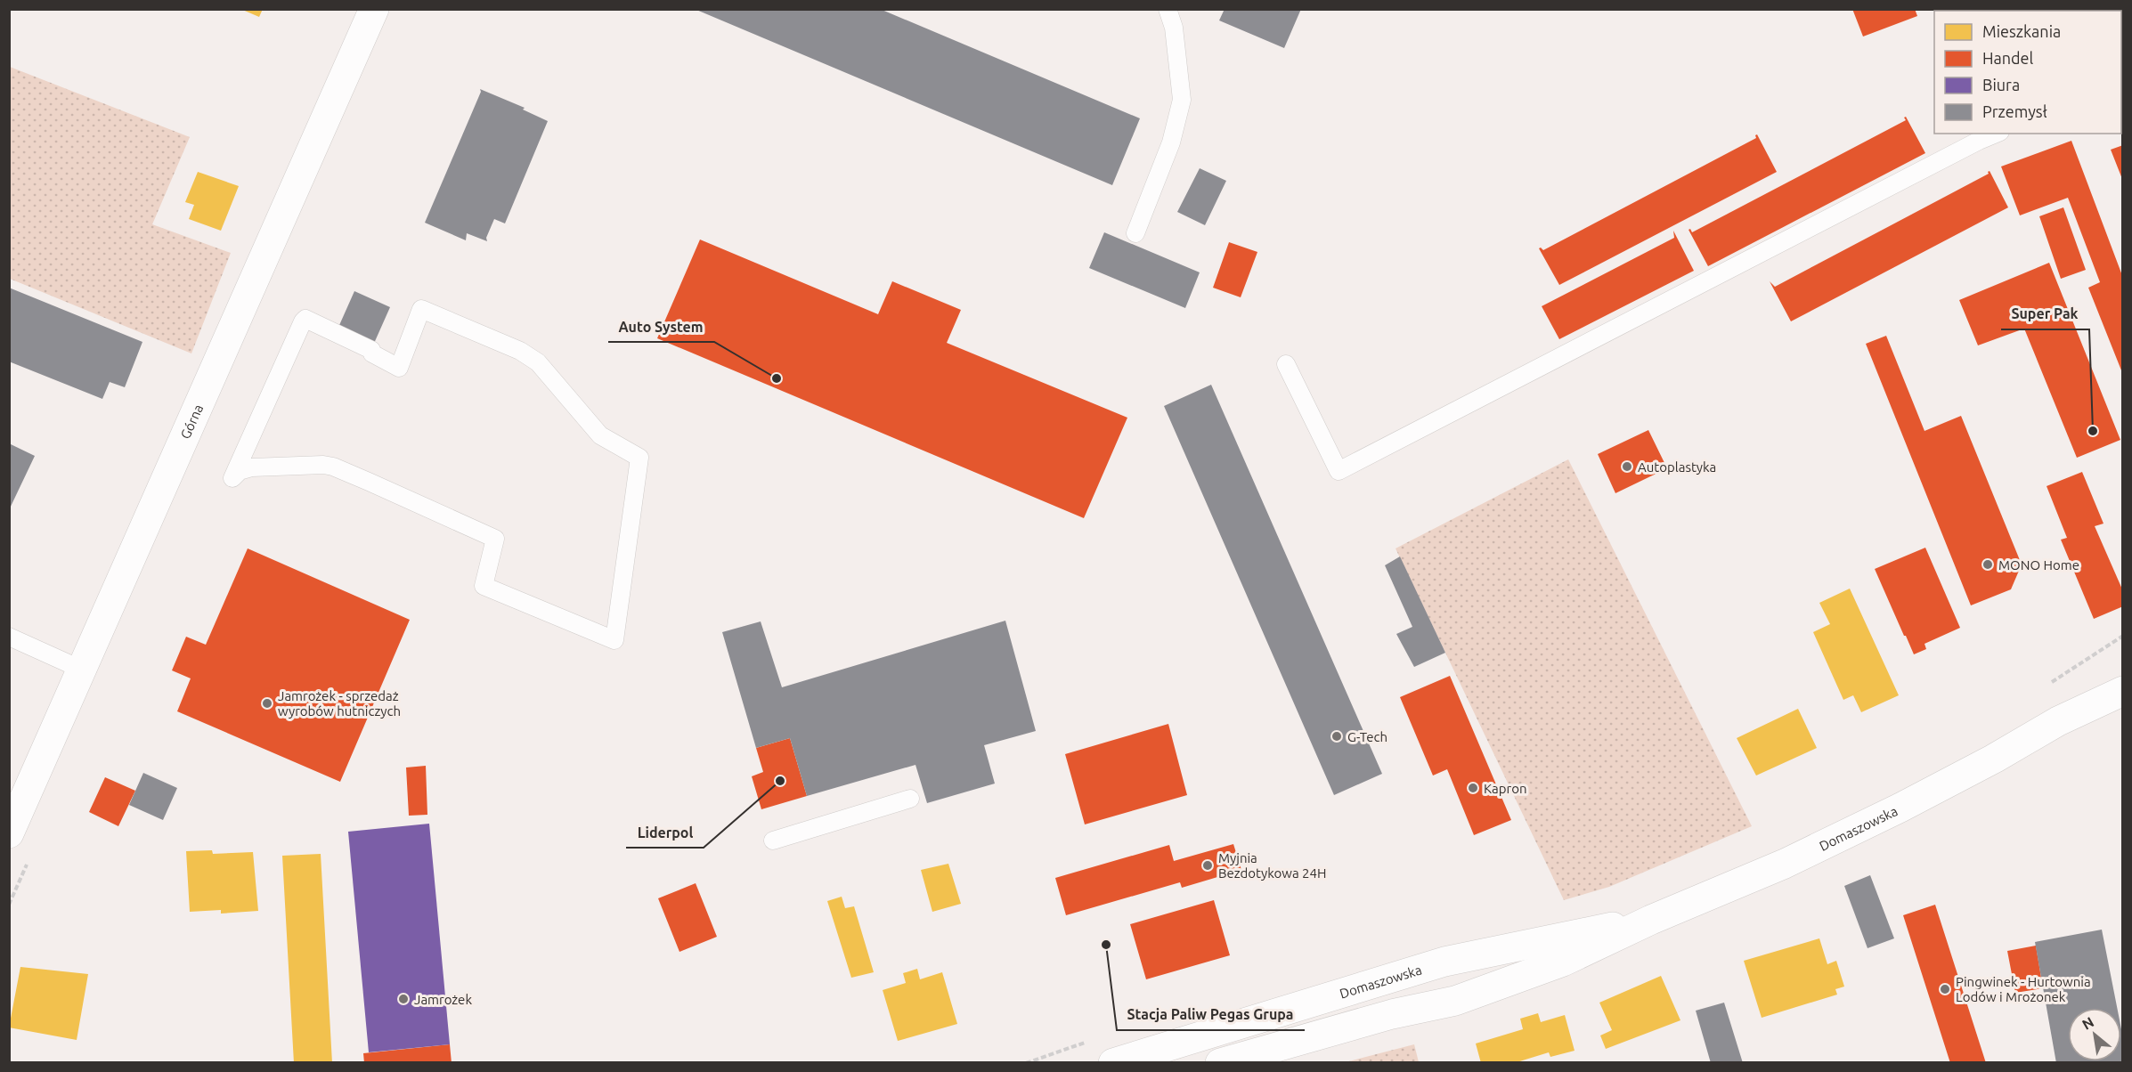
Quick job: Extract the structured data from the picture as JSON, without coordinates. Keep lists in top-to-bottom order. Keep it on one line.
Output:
{"streets":{"street":["Górna","Domaszowska"]},"places":["Auto System","Super Pak","Autoplastyka","MONO Home","Jamrożek - sprzedaż wyrobów hutniczych","G-Tech","Liderpol","Kapron","Myjnia Bezdotykowa 24H","Stacja Paliw Pegas Grupa","Pingwinek - Hurtownia Lodów i Mrożonek","Jamrożek"],"legend":["Mieszkania","Handel","Biura","Przemysł"],"north":"top left"}
